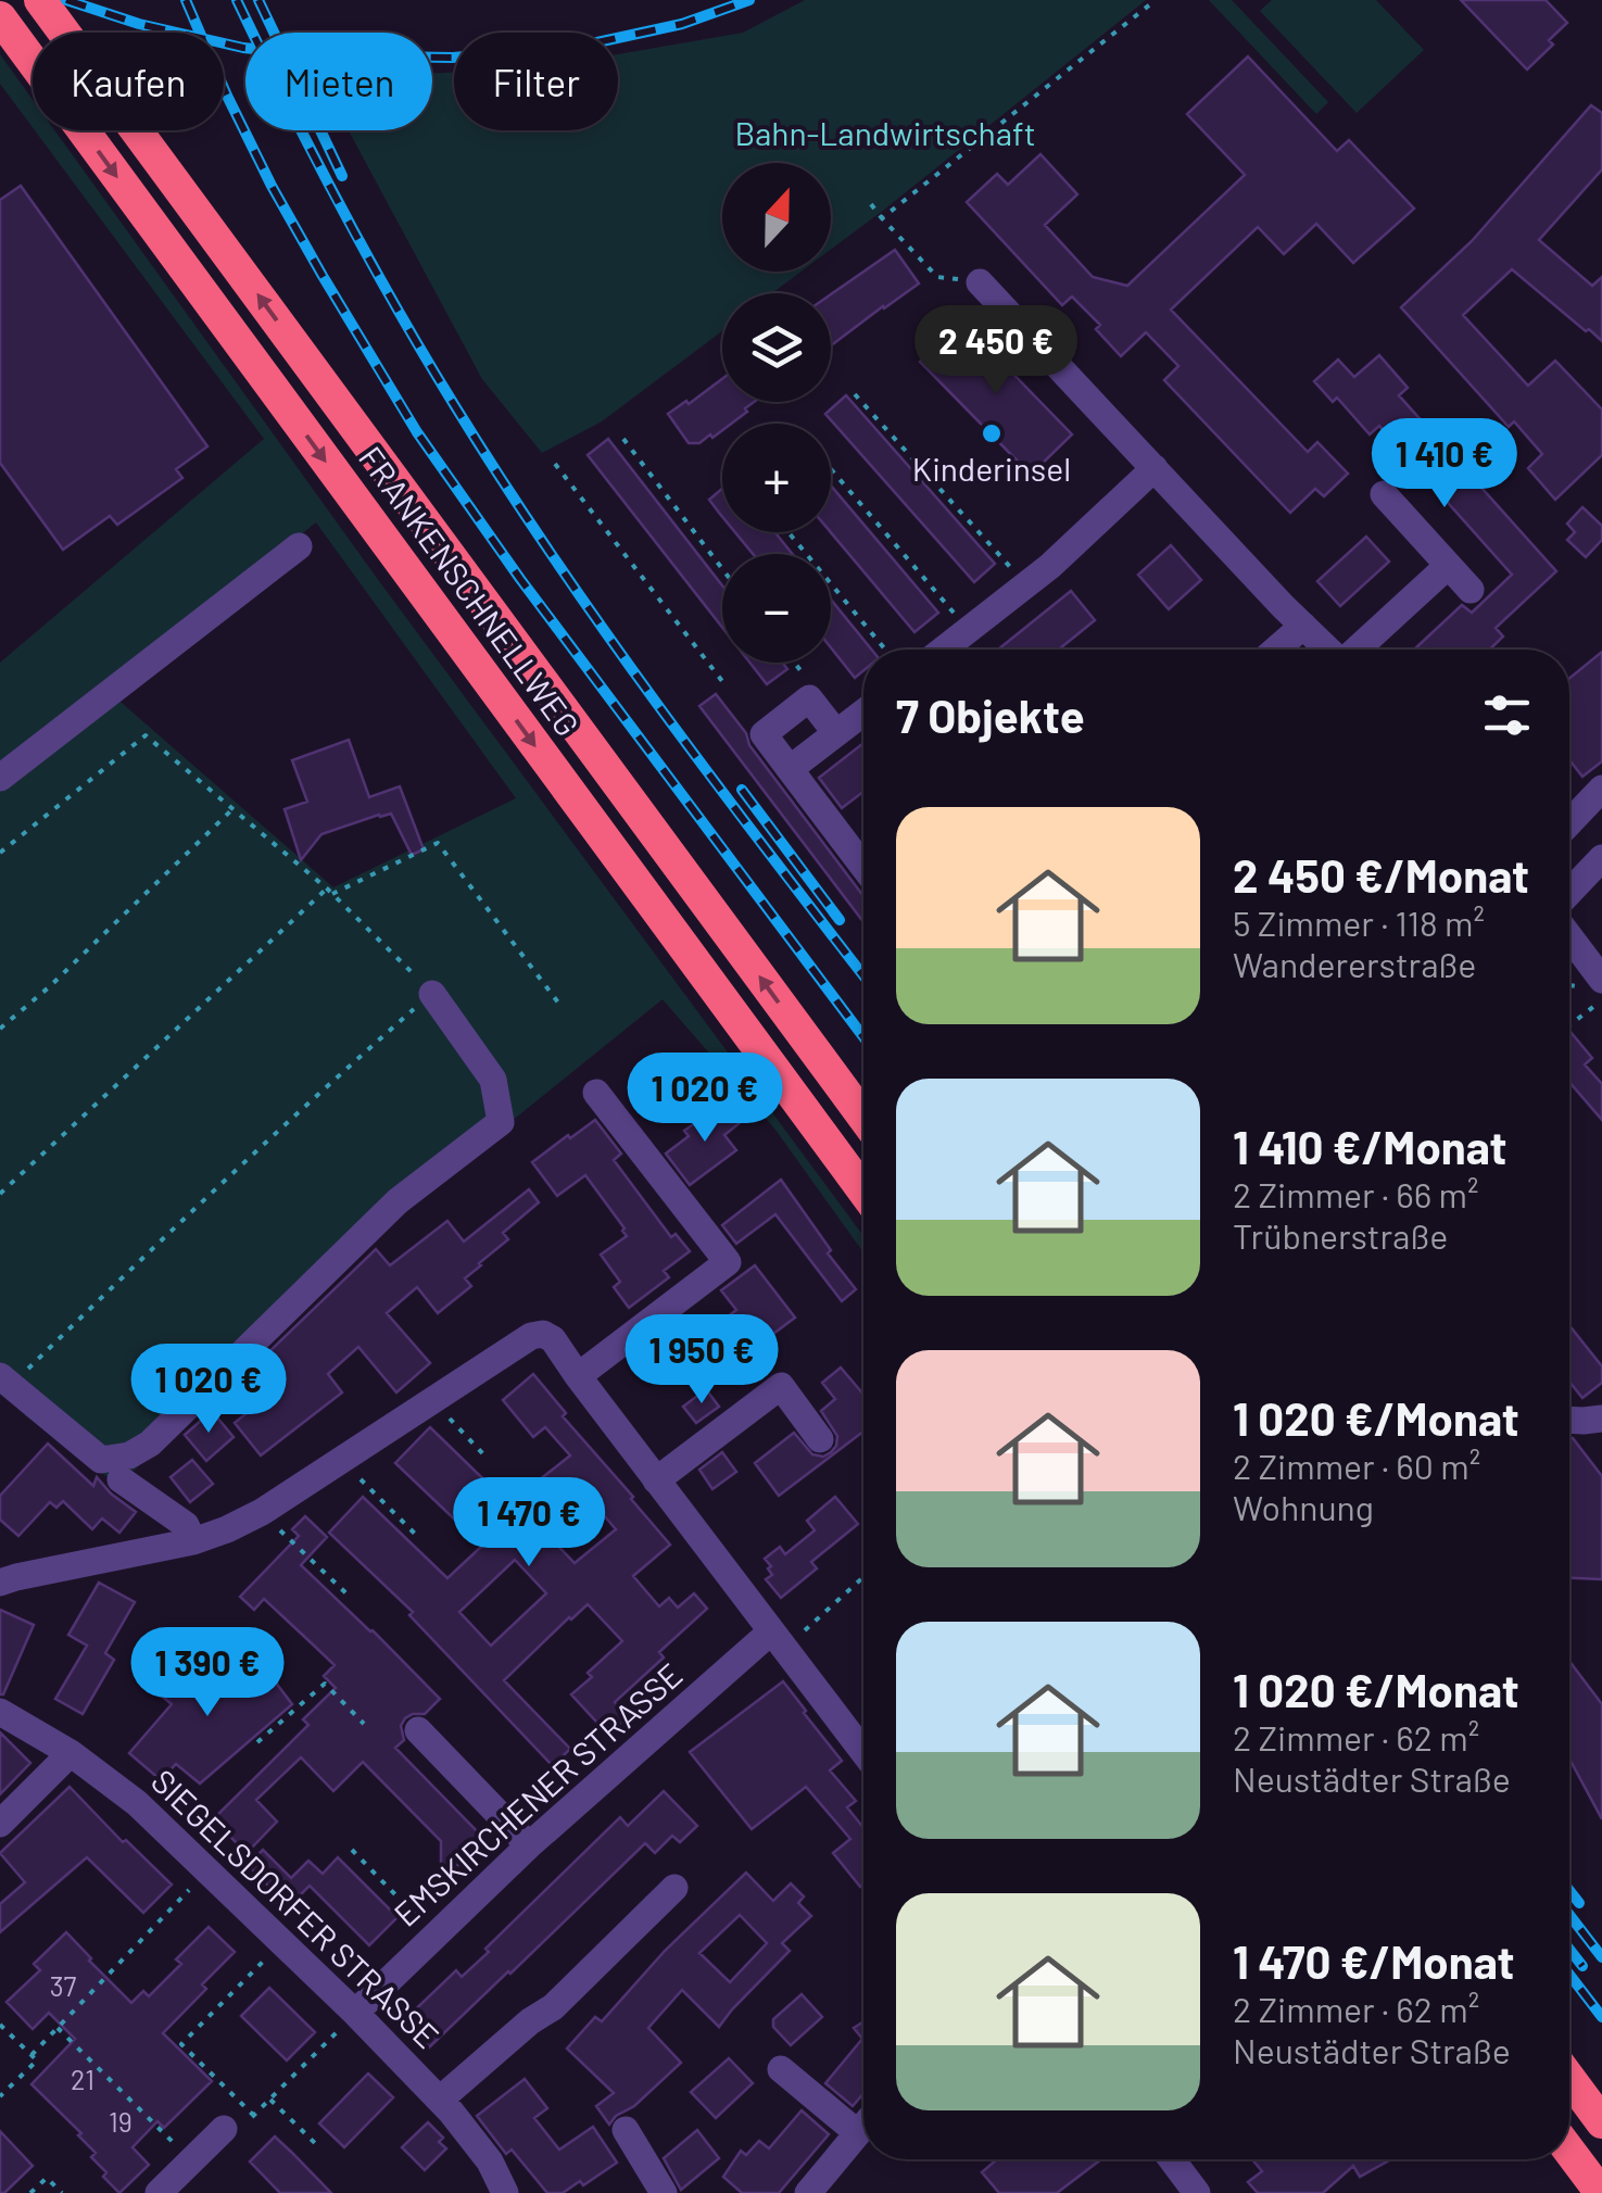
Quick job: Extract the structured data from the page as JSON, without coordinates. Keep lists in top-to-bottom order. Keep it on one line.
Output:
{"streets":{"highway":["FRANKENSCHNELLWEG"],"street":["EMSKIRCHENER STRASSE","SIEGELSDORFER STRASSE"]},"crossings":[["EMSKIRCHENER STRASSE","SIEGELSDORFER STRASSE"]],"parks":["Bahn-Landwirtschaft"],"places":["Kinderinsel"],"house_numbers":["37","21","19"],"north":"top","page":{"chip":["Kaufen","Mieten","Filter"],"map_buttons":["+","−"],"price":["2 450 €","1 410 €","1 020 €","1 950 €","1 020 €","1 470 €","1 390 €"],"heading":"7 Objekte","list":[{"name":"2 450 €/Monat","note":"5 Zimmer · 118 m² · Wandererstraße"},{"name":"1 410 €/Monat","note":"2 Zimmer · 66 m² · Trübnerstraße"},{"name":"1 020 €/Monat","note":"2 Zimmer · 60 m² · Wohnung"},{"name":"1 020 €/Monat","note":"2 Zimmer · 62 m² · Neustädter Straße"},{"name":"1 470 €/Monat","note":"2 Zimmer · 62 m² · Neustädter Straße"}]}}
